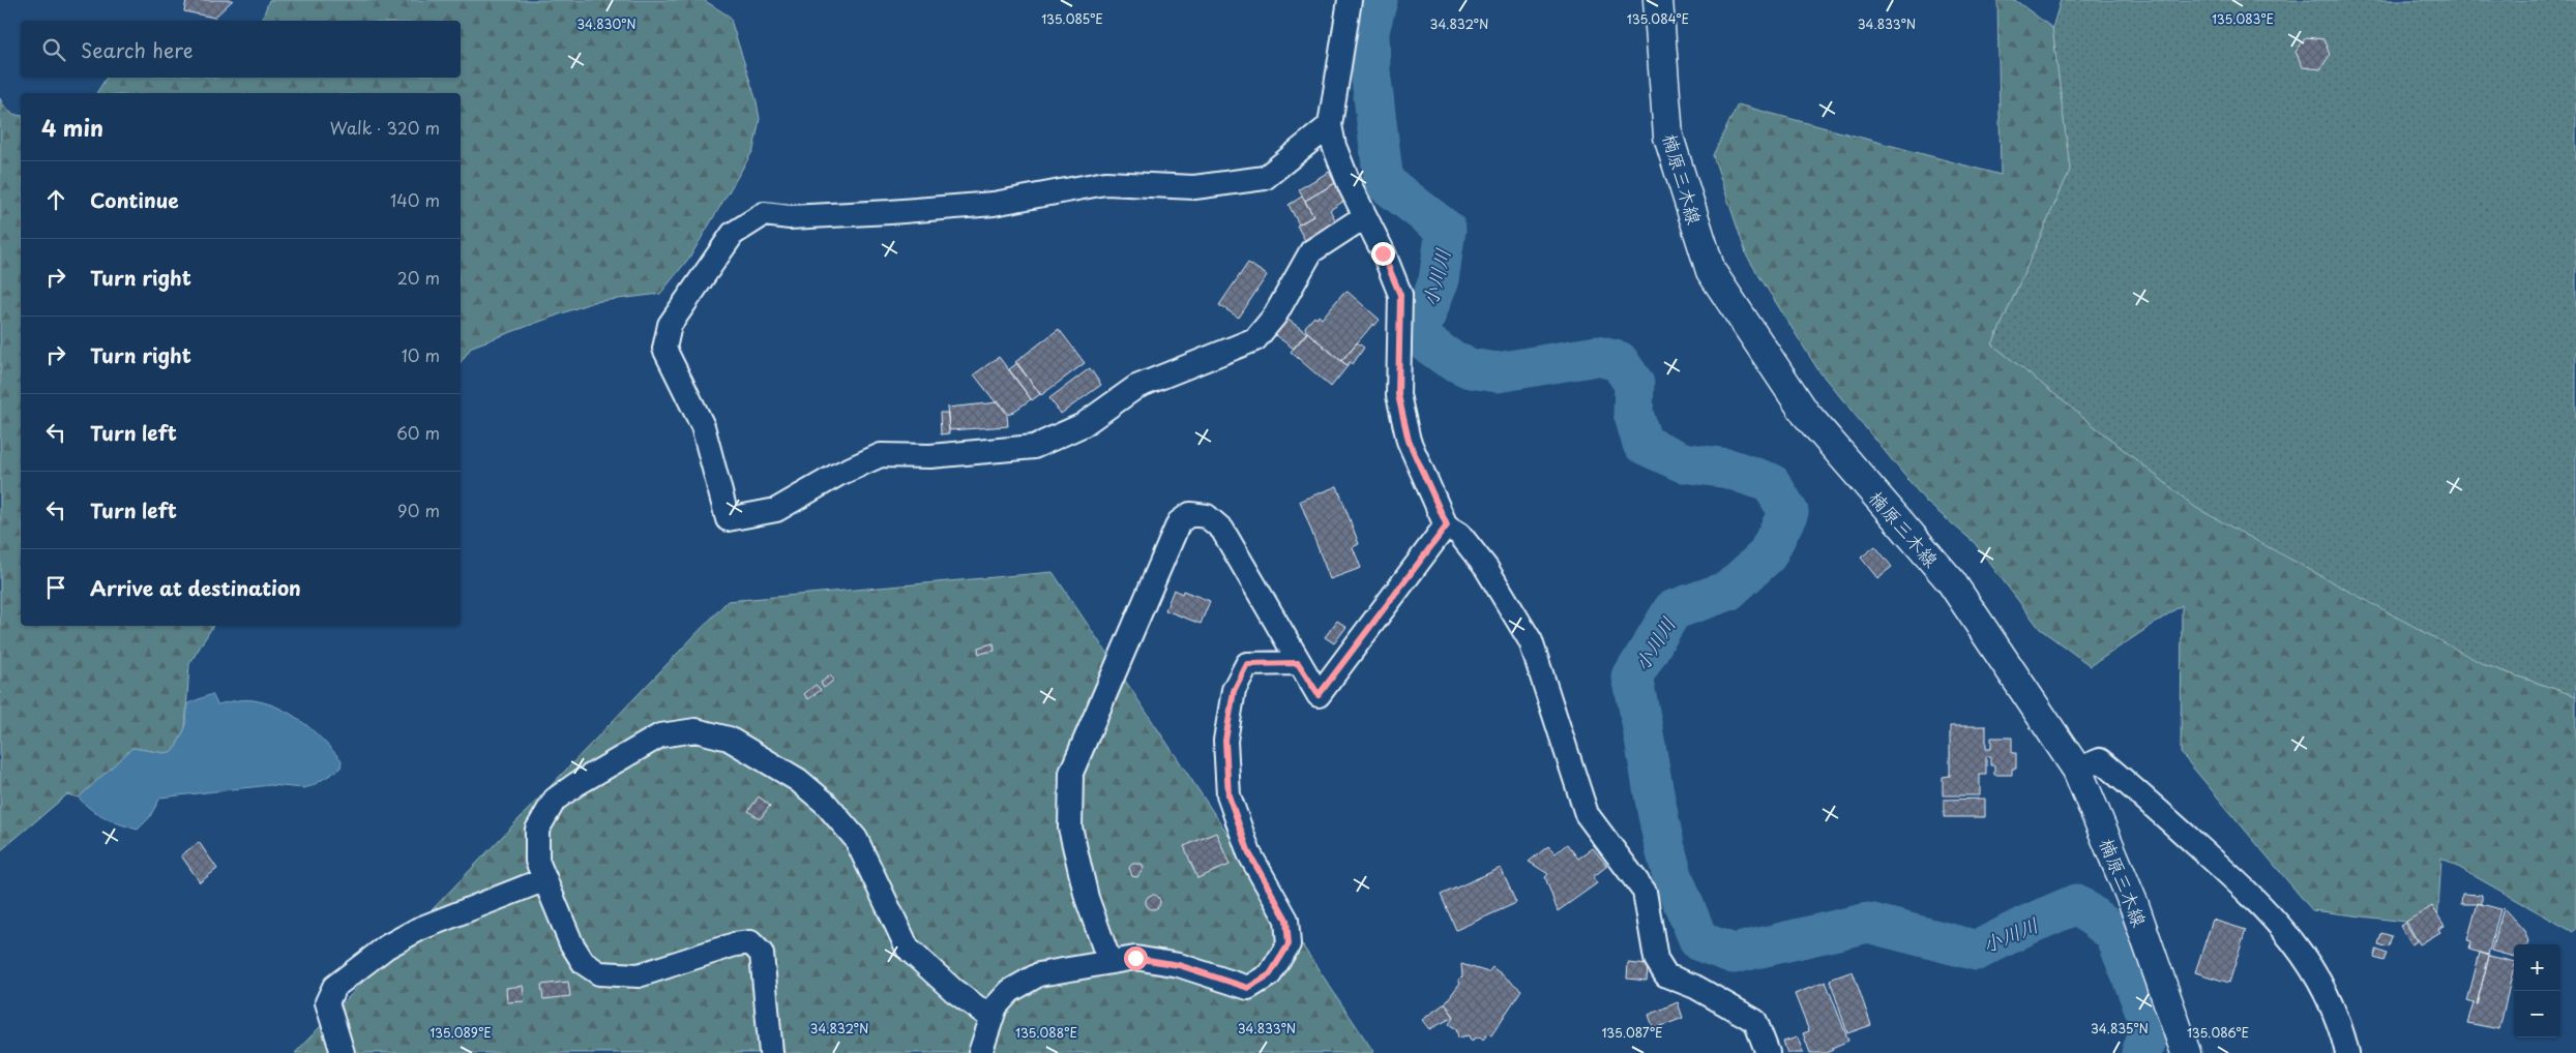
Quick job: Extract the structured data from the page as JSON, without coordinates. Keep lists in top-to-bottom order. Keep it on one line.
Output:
{"streets":{"main road":["楠原三木線"]},"water":["小川川"],"page":{"search":"Search here","heading":["4 min","Walk · 320 m"],"list":[["Continue","140 m"],["Turn right","20 m"],["Turn right","10 m"],["Turn left","60 m"],["Turn left","90 m"],"Arrive at destination"],"map_buttons":["+","−"]},"coordinates":["135.085°E","135.084°E","135.083°E","34.830°N","34.832°N","34.833°N","34.835°N","135.089°E","135.088°E","135.087°E","135.086°E"]}
